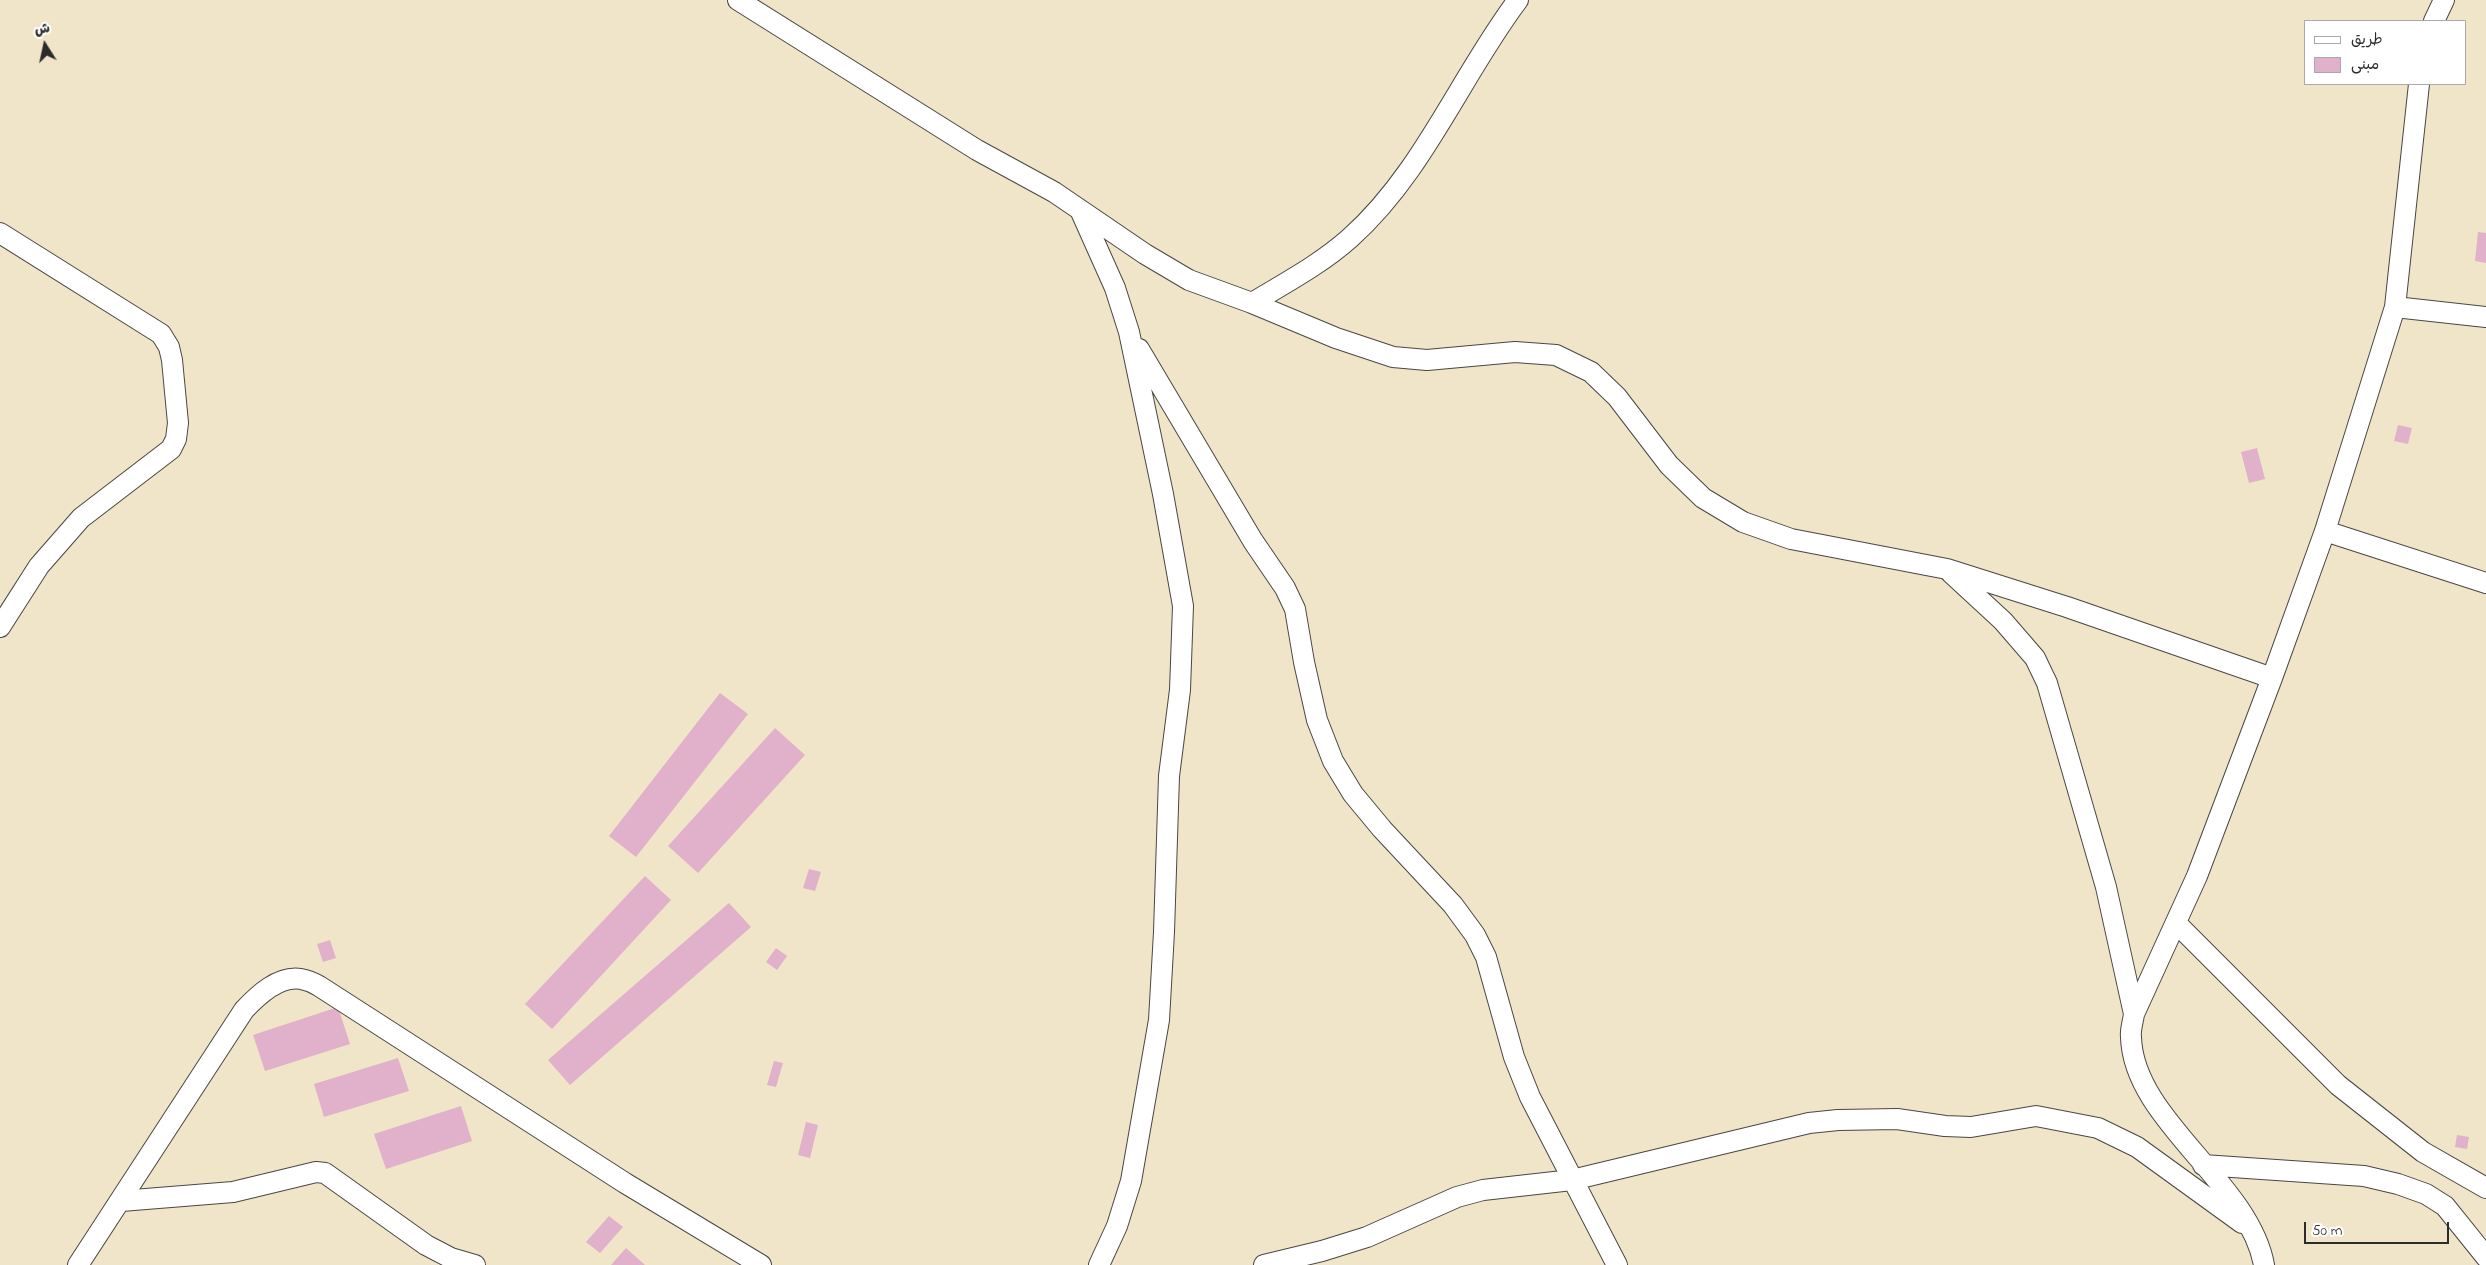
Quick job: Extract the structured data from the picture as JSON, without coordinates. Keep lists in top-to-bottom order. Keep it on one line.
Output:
{"legend":["طريق","مبنى"],"scale_bar":"50 m","north":"top"}
